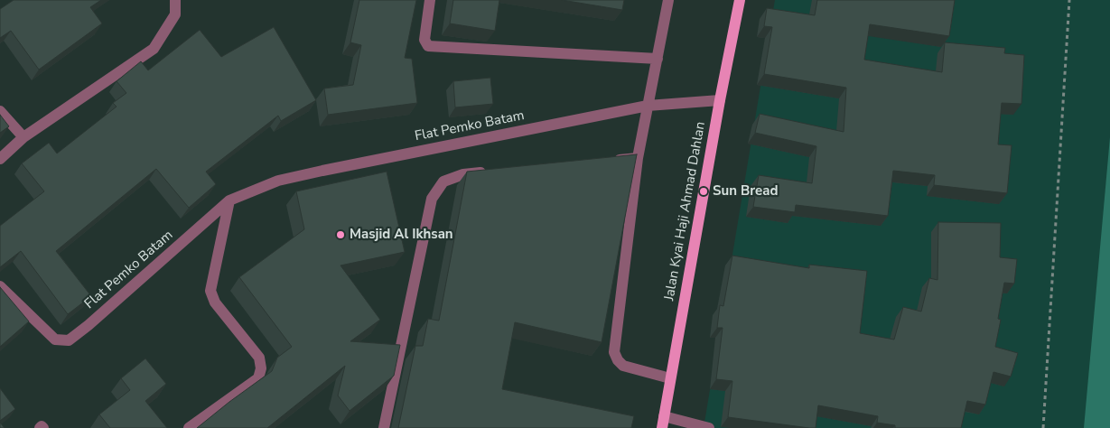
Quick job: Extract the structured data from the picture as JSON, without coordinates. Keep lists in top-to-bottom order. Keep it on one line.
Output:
{"streets":{"main road":["Jalan Kyai Haji Ahmad Dahlan"],"street":["Flat Pemko Batam"]},"crossings":[["Flat Pemko Batam","Jalan Kyai Haji Ahmad Dahlan"]],"places":["Sun Bread","Masjid Al Ikhsan"]}
